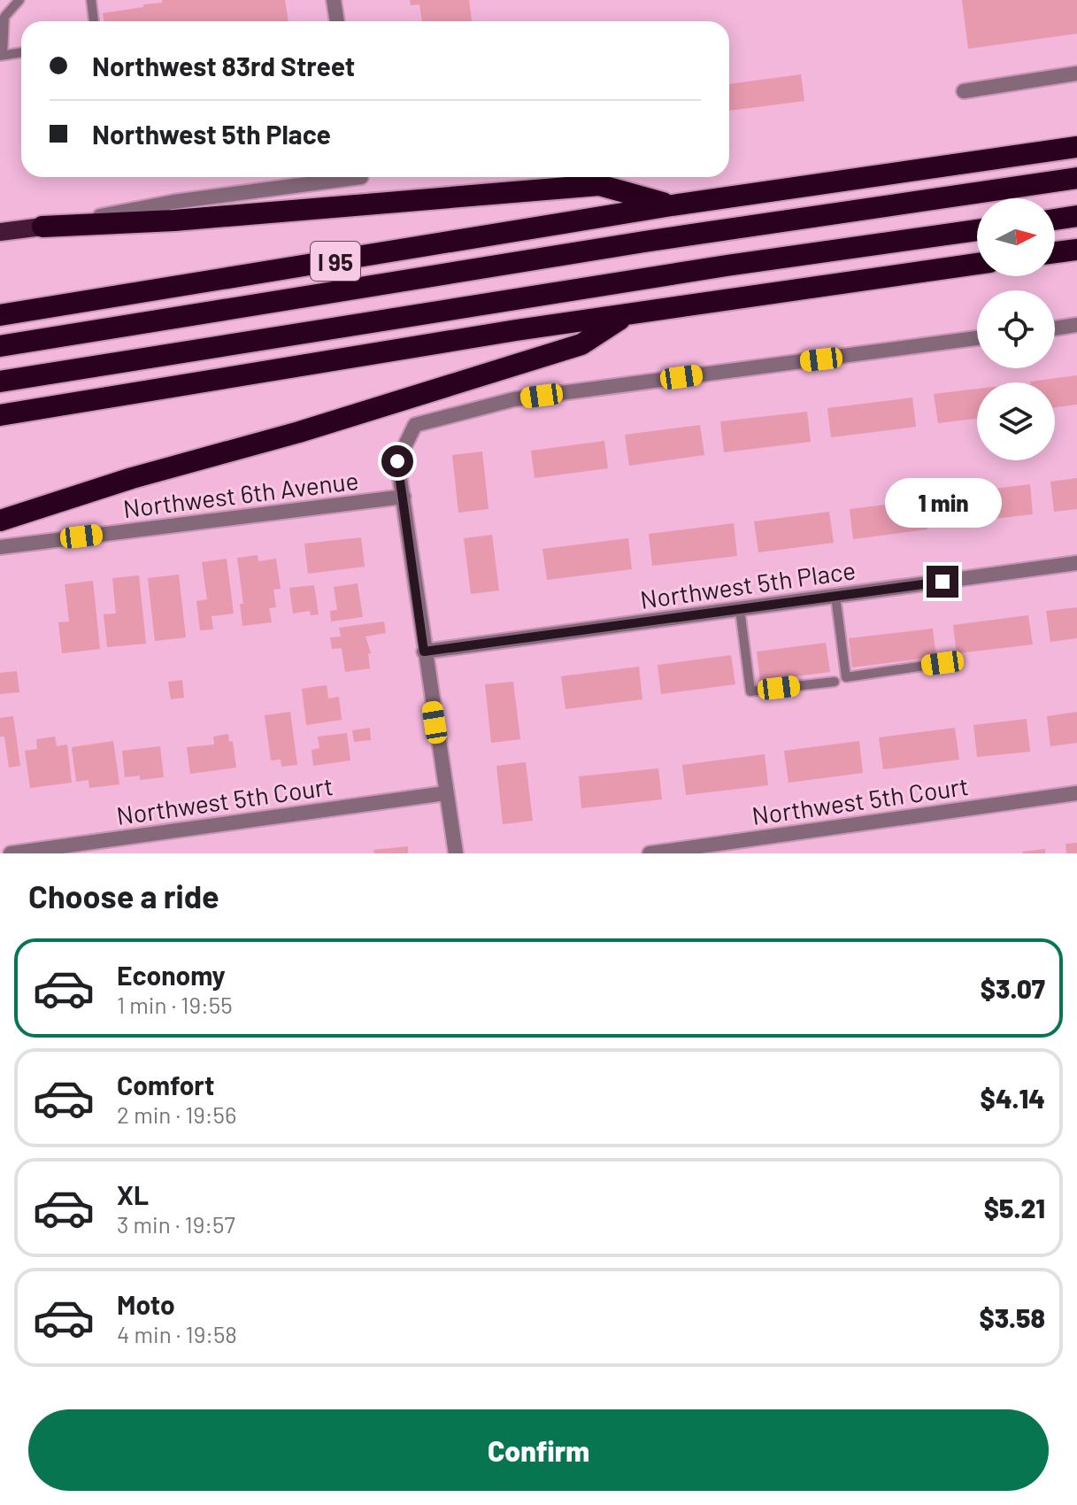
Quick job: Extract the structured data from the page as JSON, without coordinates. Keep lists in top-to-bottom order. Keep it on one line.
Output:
{"streets":{"highway":["I 95"],"street":["Northwest 6th Avenue","Northwest 5th Place","Northwest 5th Court"]},"north":"right","page":{"banner":["Northwest 83rd Street","Northwest 5th Place"],"bubble":"1 min","heading":"Choose a ride","list":[{"name":"Economy","note":"1 min · 19:55","value":"$3.07"},{"name":"Comfort","note":"2 min · 19:56","value":"$4.14"},{"name":"XL","note":"3 min · 19:57","value":"$5.21"},{"name":"Moto","note":"4 min · 19:58","value":"$3.58"}],"buttons":"Confirm"}}
